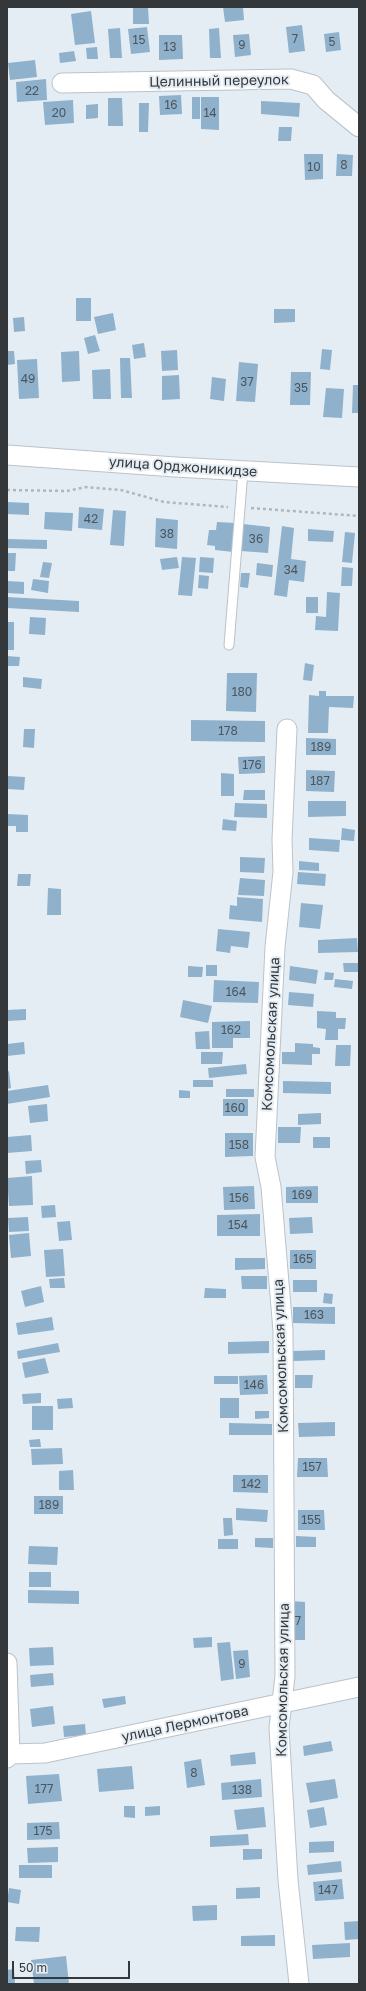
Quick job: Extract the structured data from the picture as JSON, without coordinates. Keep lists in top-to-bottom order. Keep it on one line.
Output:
{"streets":{"street":["Целинный переулок","улица Орджоникидзе","Комсомольская улица","улица Лермонтова"]},"crossings":[["Комсомольская улица","улица Лермонтова"]],"house_numbers":["7","15","5","9","13","22","16","20","14","8","10","49","37","35","42","38","36","34","180","178","189","176","187","164","162","160","158","169","156","154","165","163","146","157","142","189","155","7","9","8","177","138","175","147"],"scale_bar":"50 m"}
